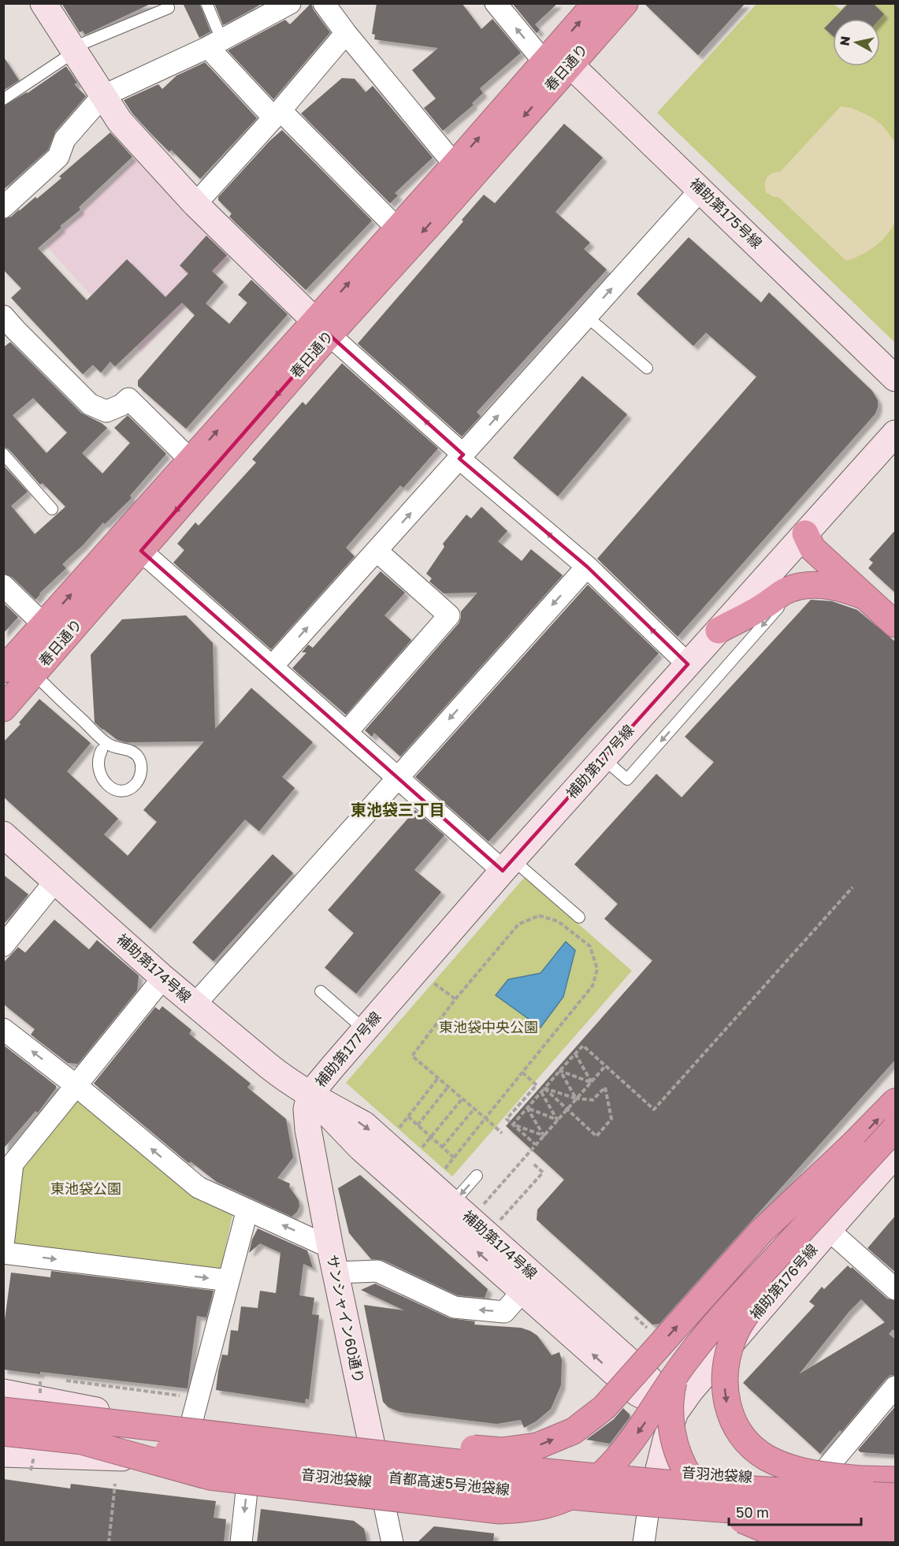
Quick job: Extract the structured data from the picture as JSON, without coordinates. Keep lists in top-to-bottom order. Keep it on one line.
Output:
{"streets":{"highway":["春日通り","首都高速5号池袋線"],"street":["補助第175号線","補助第177号線","補助第174号線","補助第176号線","サンシャイン60通り","音羽池袋線"]},"crossings":[["春日通り","補助第175号線"],["補助第177号線","補助第174号線"],["補助第177号線","サンシャイン60通り"],["補助第174号線","補助第176号線"],["補助第174号線","サンシャイン60通り"],["サンシャイン60通り","音羽池袋線"],["音羽池袋線","首都高速5号池袋線"]],"districts":["東池袋三丁目"],"parks":["東池袋中央公園","東池袋公園"],"scale_bar":"50 m","north":"left"}
